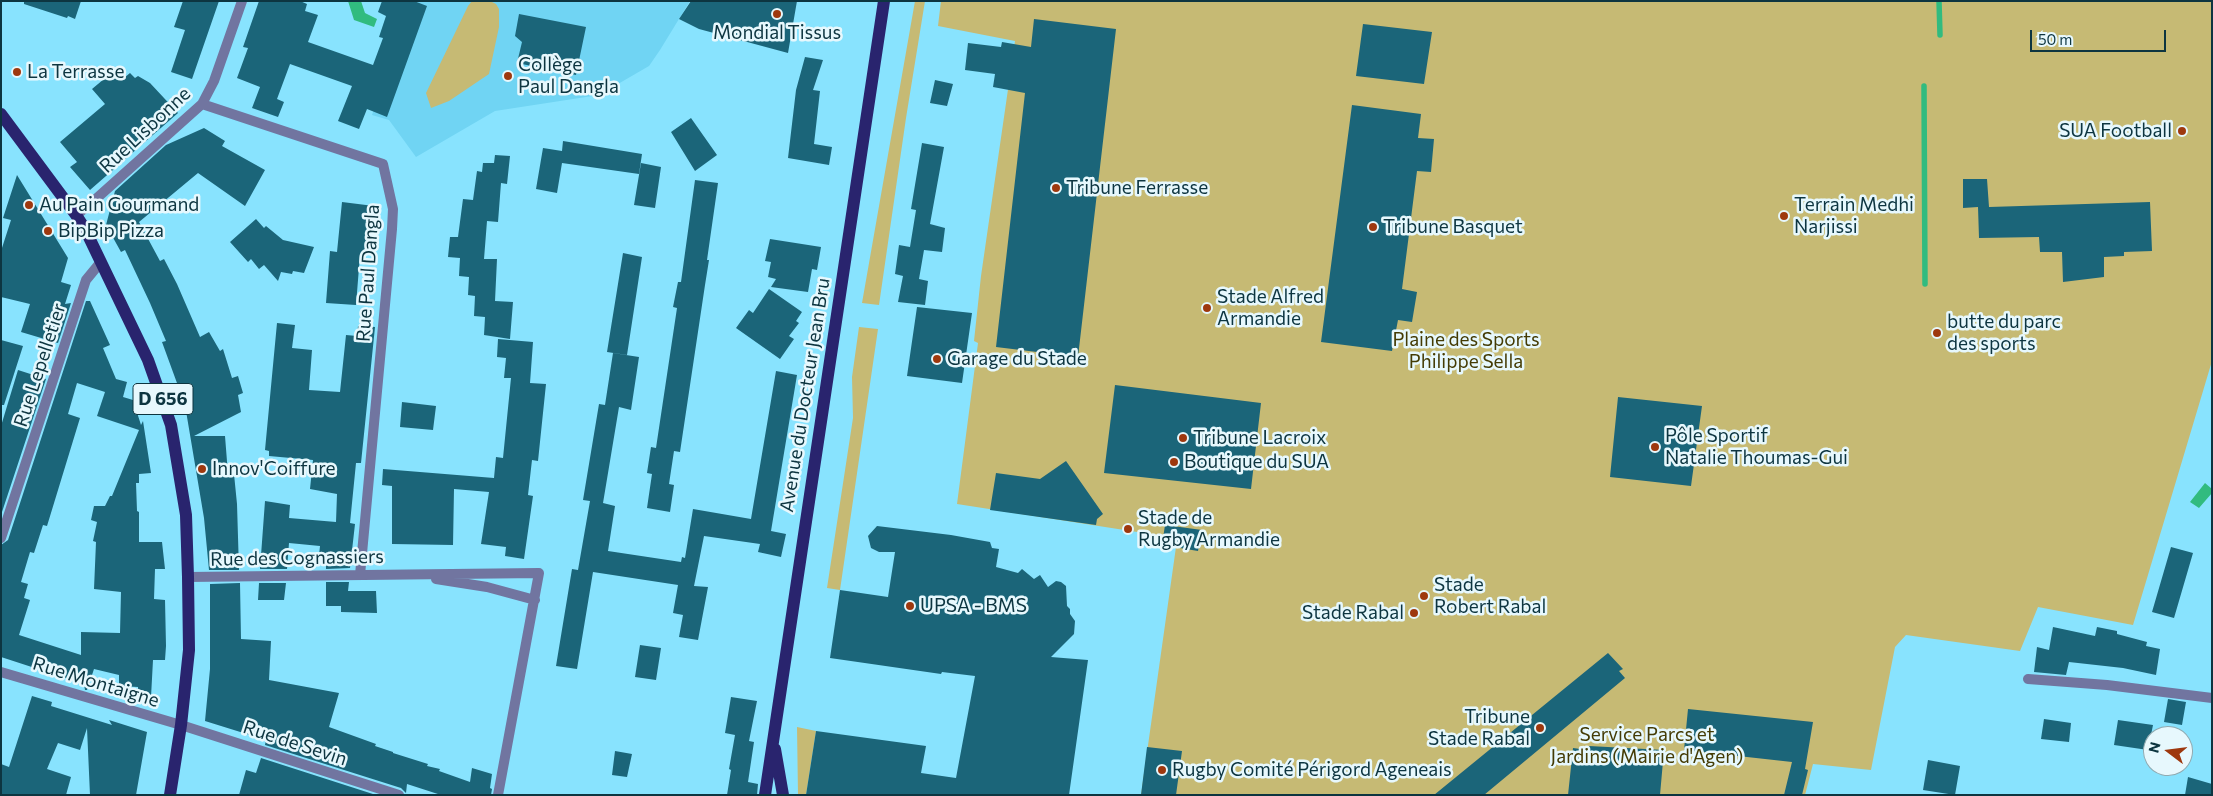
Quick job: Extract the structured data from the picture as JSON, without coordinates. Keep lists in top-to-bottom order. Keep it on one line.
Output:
{"streets":{"main road":["Avenue du Docteur Jean Bru","D 656"],"street":["Rue Lisbonne","Rue Paul Dangla","Rue Lepelletier","Rue des Cognassiers","Rue Montaigne","Rue de Sevin"]},"crossings":[["Rue Lisbonne","Rue Paul Dangla"],["Rue Lisbonne","D 656"],["Rue Paul Dangla","Rue des Cognassiers"],["Rue Lepelletier","D 656"],["D 656","Rue des Cognassiers"],["D 656","Rue Montaigne"],["D 656","Rue de Sevin"],["Rue Montaigne","Rue de Sevin"]],"parks":["Plaine des Sports Philippe Sella","Service Parcs et Jardins (Mairie d'Agen)"],"places":["Mondial Tissus","La Terrasse","Collège Paul Dangla","SUA Football","Tribune Ferrasse","Au Pain Gourmand","Terrain Medhi Narjissi","Tribune Basquet","BipBip Pizza","Stade Alfred Armandie","butte du parc des sports","Garage du Stade","Tribune Lacroix","Pôle Sportif Natalie Thoumas-Gui","Boutique du SUA","Innov'Coiffure","Stade de Rugby Armandie","Stade Robert Rabal","UPSA - BMS","Stade Rabal","Tribune Stade Rabal","Rugby Comité Périgord Ageneais"],"scale_bar":"50 m","north":"left"}
